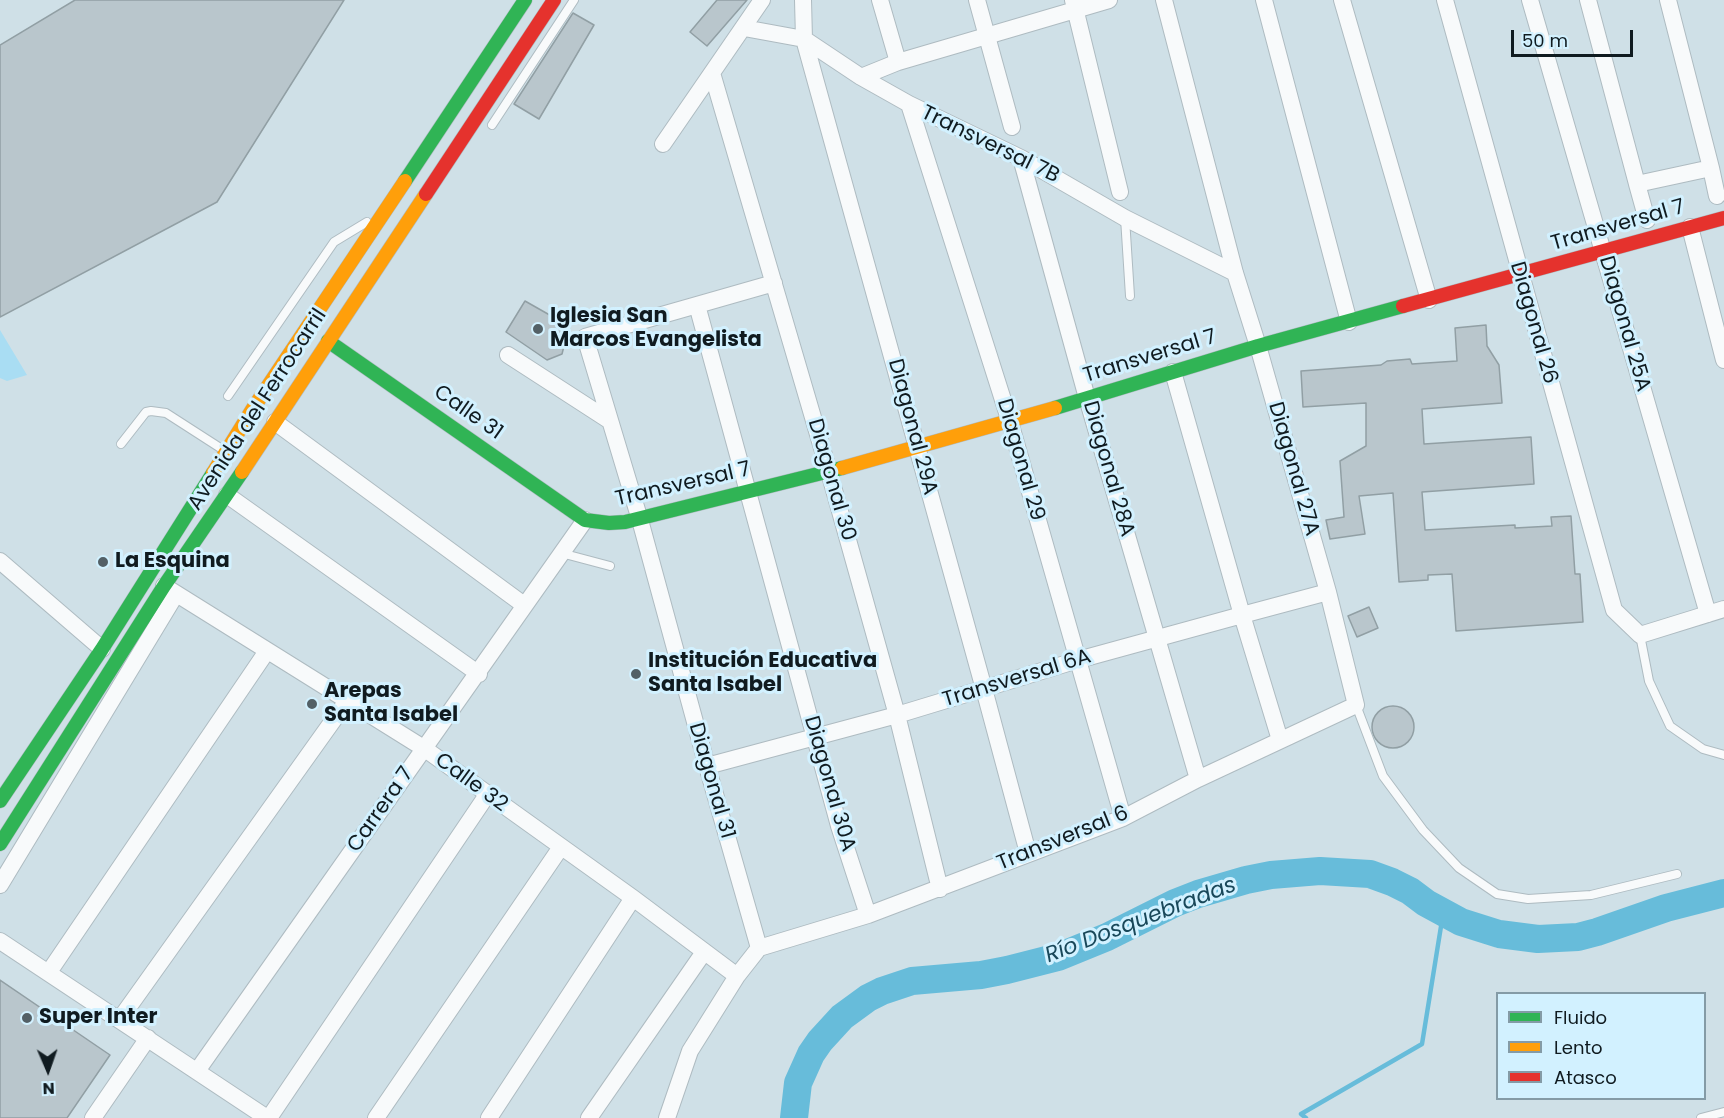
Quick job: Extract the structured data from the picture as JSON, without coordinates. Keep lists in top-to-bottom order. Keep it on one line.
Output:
{"streets":{"main road":["Transversal 7","Avenida del Ferrocarril","Calle 31"],"street":["Transversal 7B","Diagonal 26","Diagonal 25A","Diagonal 29A","Diagonal 29","Diagonal 28A","Diagonal 27A","Diagonal 30","Transversal 6A","Diagonal 31","Calle 32","Diagonal 30A","Carrera 7","Transversal 6"]},"crossings":[["Transversal 7B","Diagonal 29A"],["Transversal 7B","Diagonal 29"],["Transversal 7B","Diagonal 28A"],["Transversal 7B","Diagonal 27A"],["Transversal 7","Diagonal 26"],["Transversal 7","Diagonal 25A"],["Transversal 7","Calle 31"],["Transversal 7","Diagonal 29A"],["Transversal 7","Diagonal 29"],["Transversal 7","Diagonal 28A"],["Transversal 7","Diagonal 27A"],["Transversal 7","Diagonal 30"],["Transversal 7","Diagonal 31"],["Transversal 7","Diagonal 30A"],["Transversal 7","Carrera 7"],["Avenida del Ferrocarril","Calle 31"],["Avenida del Ferrocarril","Calle 32"],["Calle 31","Carrera 7"],["Diagonal 29A","Transversal 6A"],["Diagonal 29A","Transversal 6"],["Diagonal 29","Transversal 6A"],["Diagonal 29","Transversal 6"],["Diagonal 28A","Transversal 6A"],["Diagonal 28A","Transversal 6"],["Diagonal 27A","Transversal 6A"],["Diagonal 27A","Transversal 6"],["Diagonal 30","Transversal 6A"],["Diagonal 30","Transversal 6"],["Transversal 6A","Diagonal 31"],["Transversal 6A","Diagonal 30A"],["Diagonal 31","Diagonal 30A"],["Diagonal 31","Transversal 6"],["Calle 32","Carrera 7"],["Diagonal 30A","Transversal 6"]],"water":["Río Dosquebradas"],"places":["Iglesia San Marcos Evangelista","La Esquina","Institución Educativa Santa Isabel","Arepas Santa Isabel","Super Inter"],"legend":["Fluido","Lento","Atasco"],"scale_bar":"50 m","north":"bottom"}
